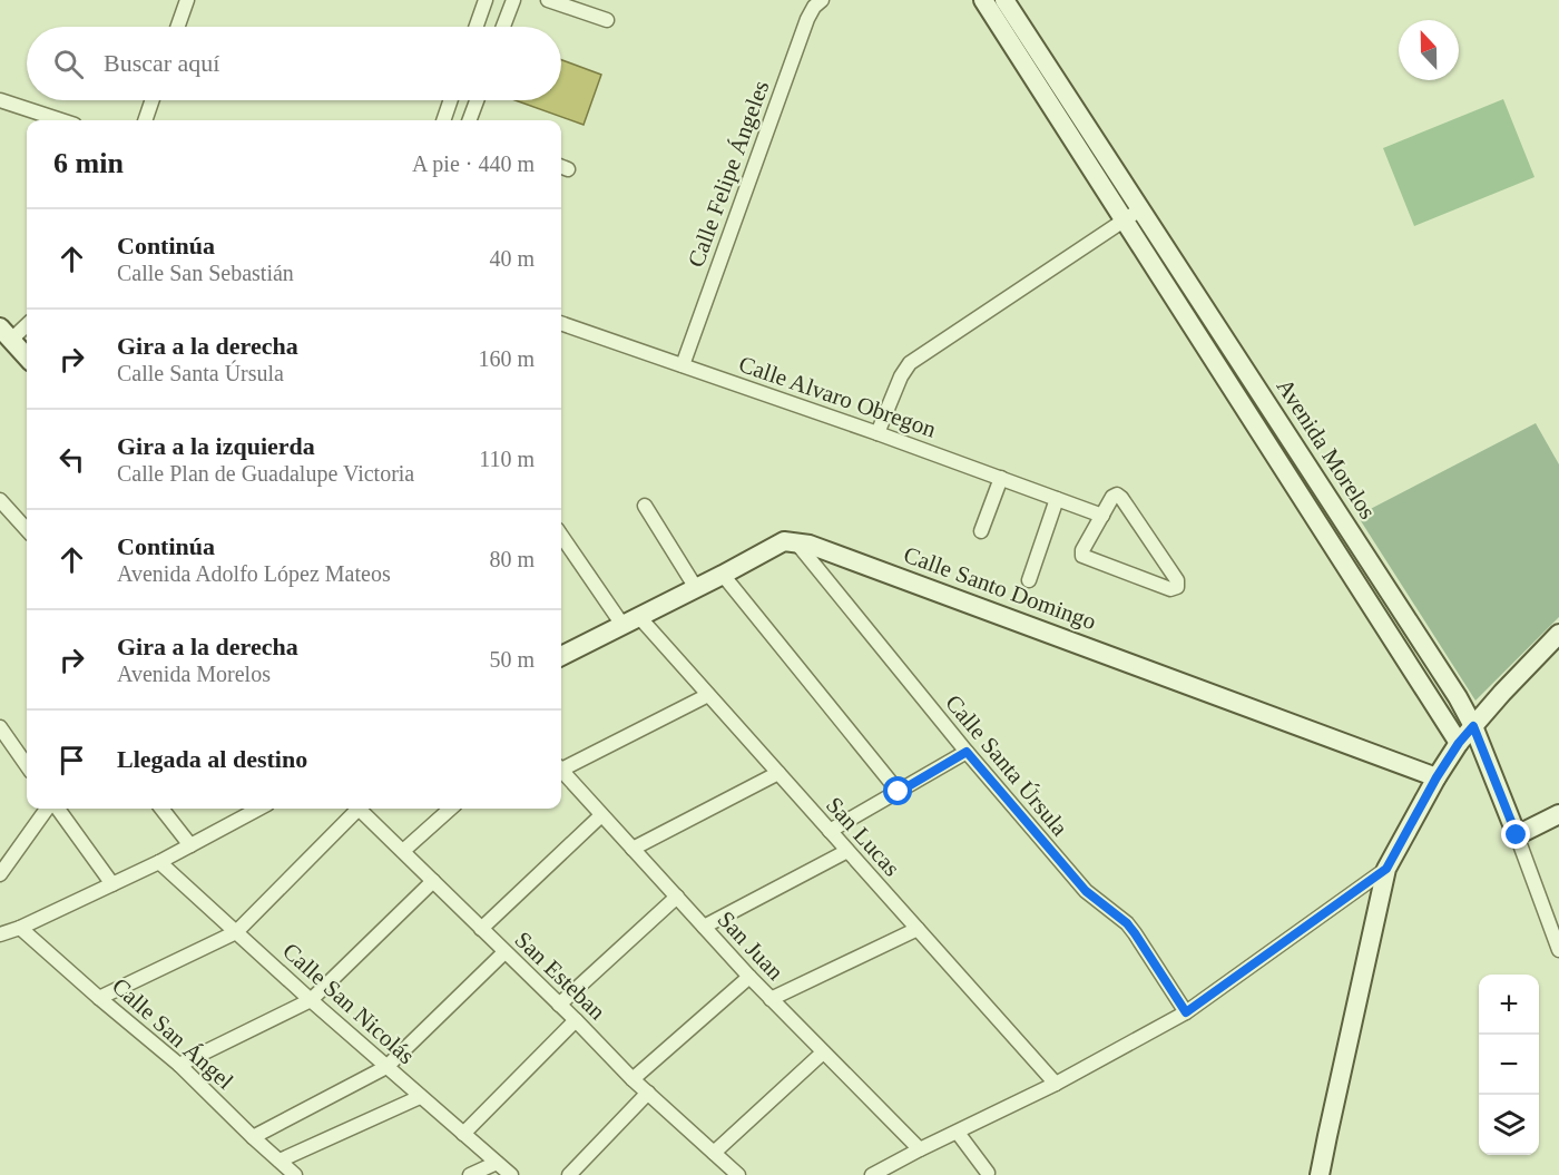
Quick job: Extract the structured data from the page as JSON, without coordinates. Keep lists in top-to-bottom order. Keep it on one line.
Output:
{"streets":{"main road":["Avenida Morelos","Calle Santo Domingo"],"street":["Calle Felipe Ángeles","Calle Alvaro Obregon","Calle Santa Úrsula","San Lucas","San Juan","San Esteban","Calle San Nicolás","Calle San Ángel"]},"crossings":[["Calle Felipe Ángeles","Calle Alvaro Obregon"],["Calle Santo Domingo","Calle Santa Úrsula"]],"north":"top","page":{"search":"Buscar aquí","heading":["6 min","A pie · 440 m"],"list":[["Continúa","Calle San Sebastián","40 m"],["Gira a la derecha","Calle Santa Úrsula","160 m"],["Gira a la izquierda","Calle Plan de Guadalupe Victoria","110 m"],["Continúa","Avenida Adolfo López Mateos","80 m"],["Gira a la derecha","Avenida Morelos","50 m"],"Llegada al destino"],"map_buttons":["+","−"]}}
